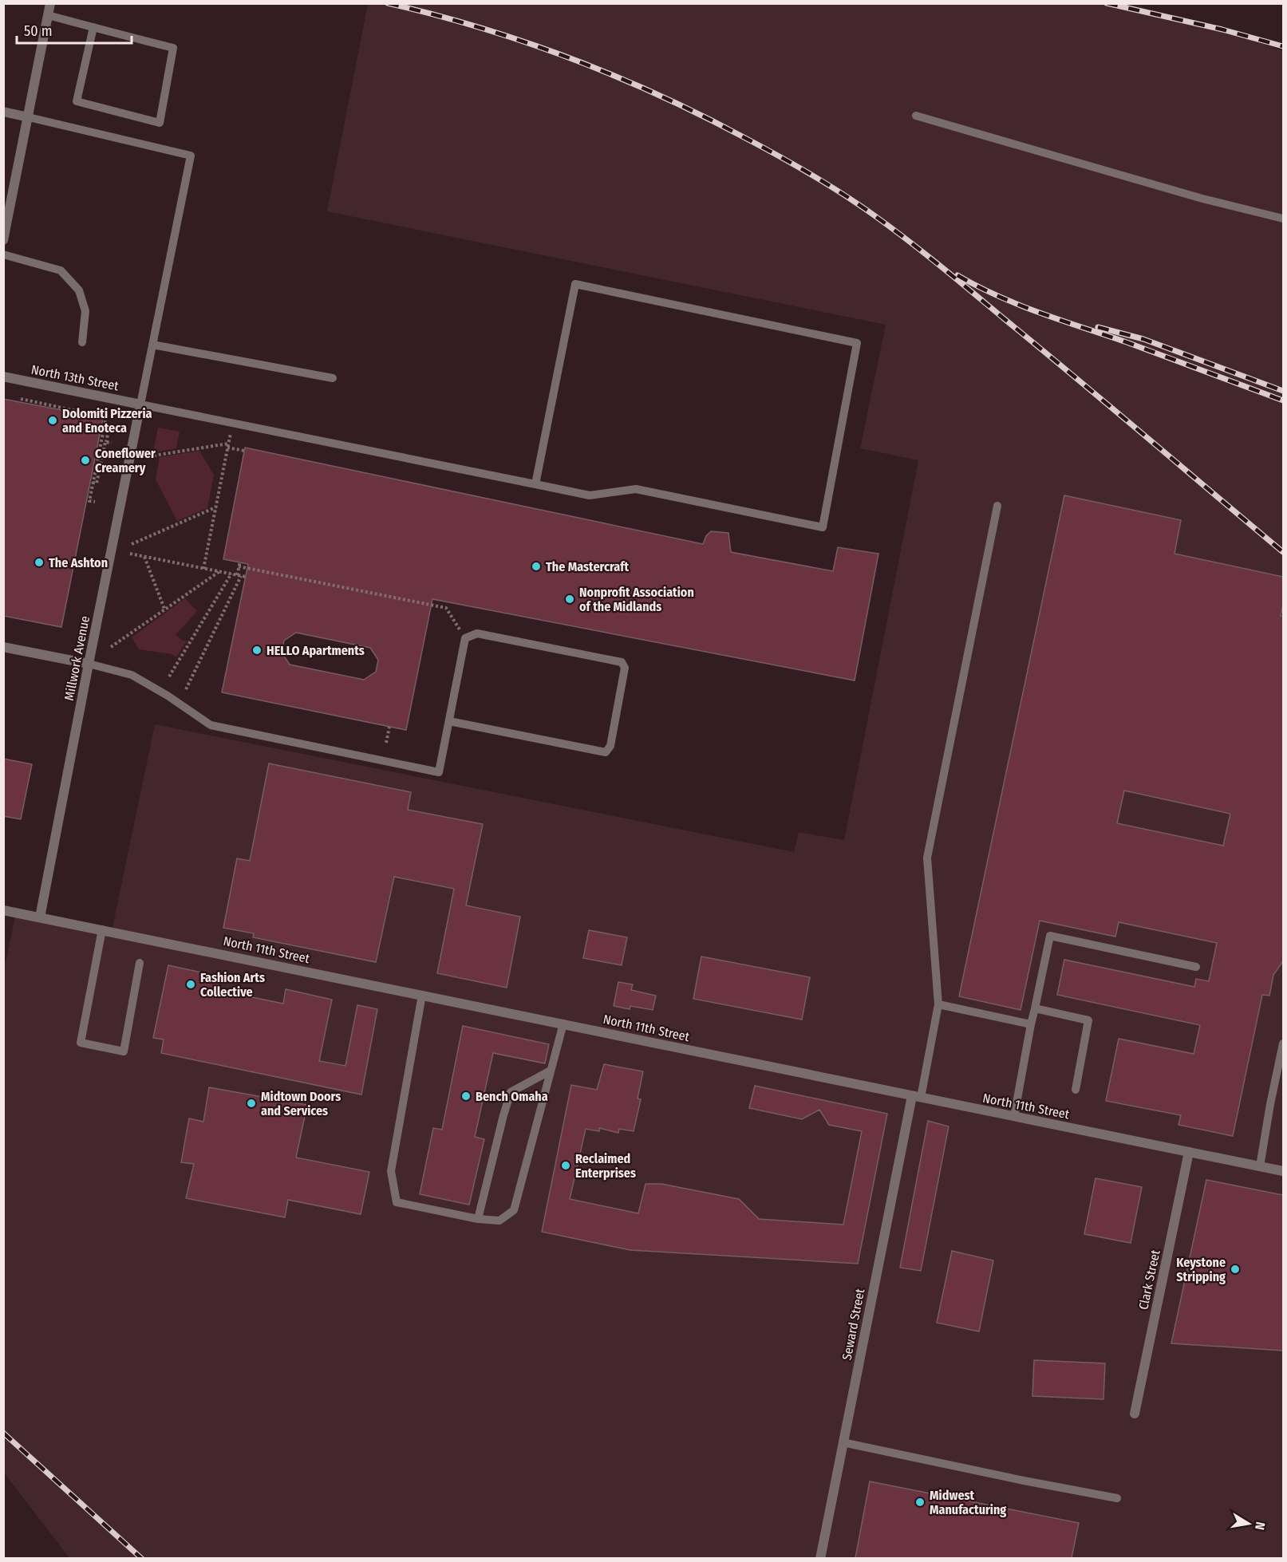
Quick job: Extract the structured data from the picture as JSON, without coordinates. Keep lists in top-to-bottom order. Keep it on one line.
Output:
{"streets":{"street":["North 13th Street","Millwork Avenue","North 11th Street","Clark Street","Seward Street"]},"crossings":[["North 13th Street","Millwork Avenue"],["Millwork Avenue","North 11th Street"],["North 11th Street","Clark Street"],["North 11th Street","Seward Street"]],"places":["Dolomiti Pizzeria and Enoteca","Coneflower Creamery","The Ashton","The Mastercraft","Nonprofit Association of the Midlands","HELLO Apartments","Fashion Arts Collective","Bench Omaha","Midtown Doors and Services","Reclaimed Enterprises","Keystone Stripping","Midwest Manufacturing"],"scale_bar":"50 m","north":"right"}
